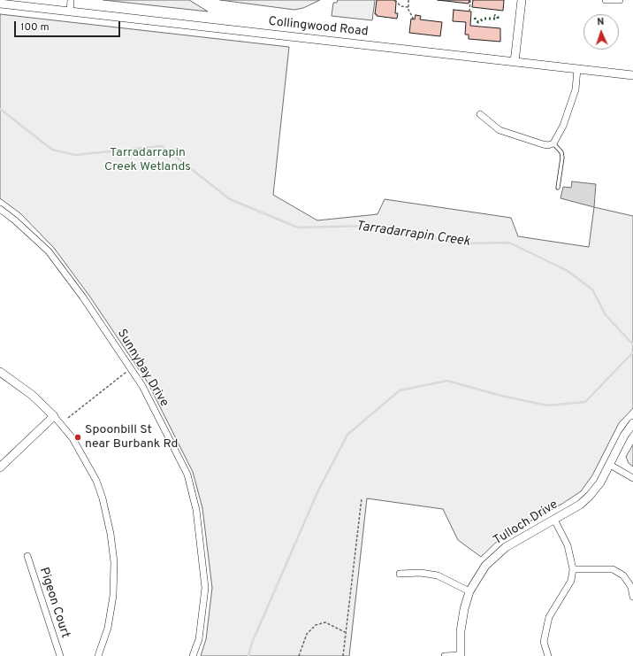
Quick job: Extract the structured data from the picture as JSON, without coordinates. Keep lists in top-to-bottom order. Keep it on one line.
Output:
{"streets":{"street":["Collingwood Road","Sunnybay Drive","Tulloch Drive","Pigeon Court"]},"water":["Tarradarrapin Creek"],"parks":["Tarradarrapin Creek Wetlands"],"places":["Spoonbill St near Burbank Rd"],"scale_bar":"100 m","north":"top"}
